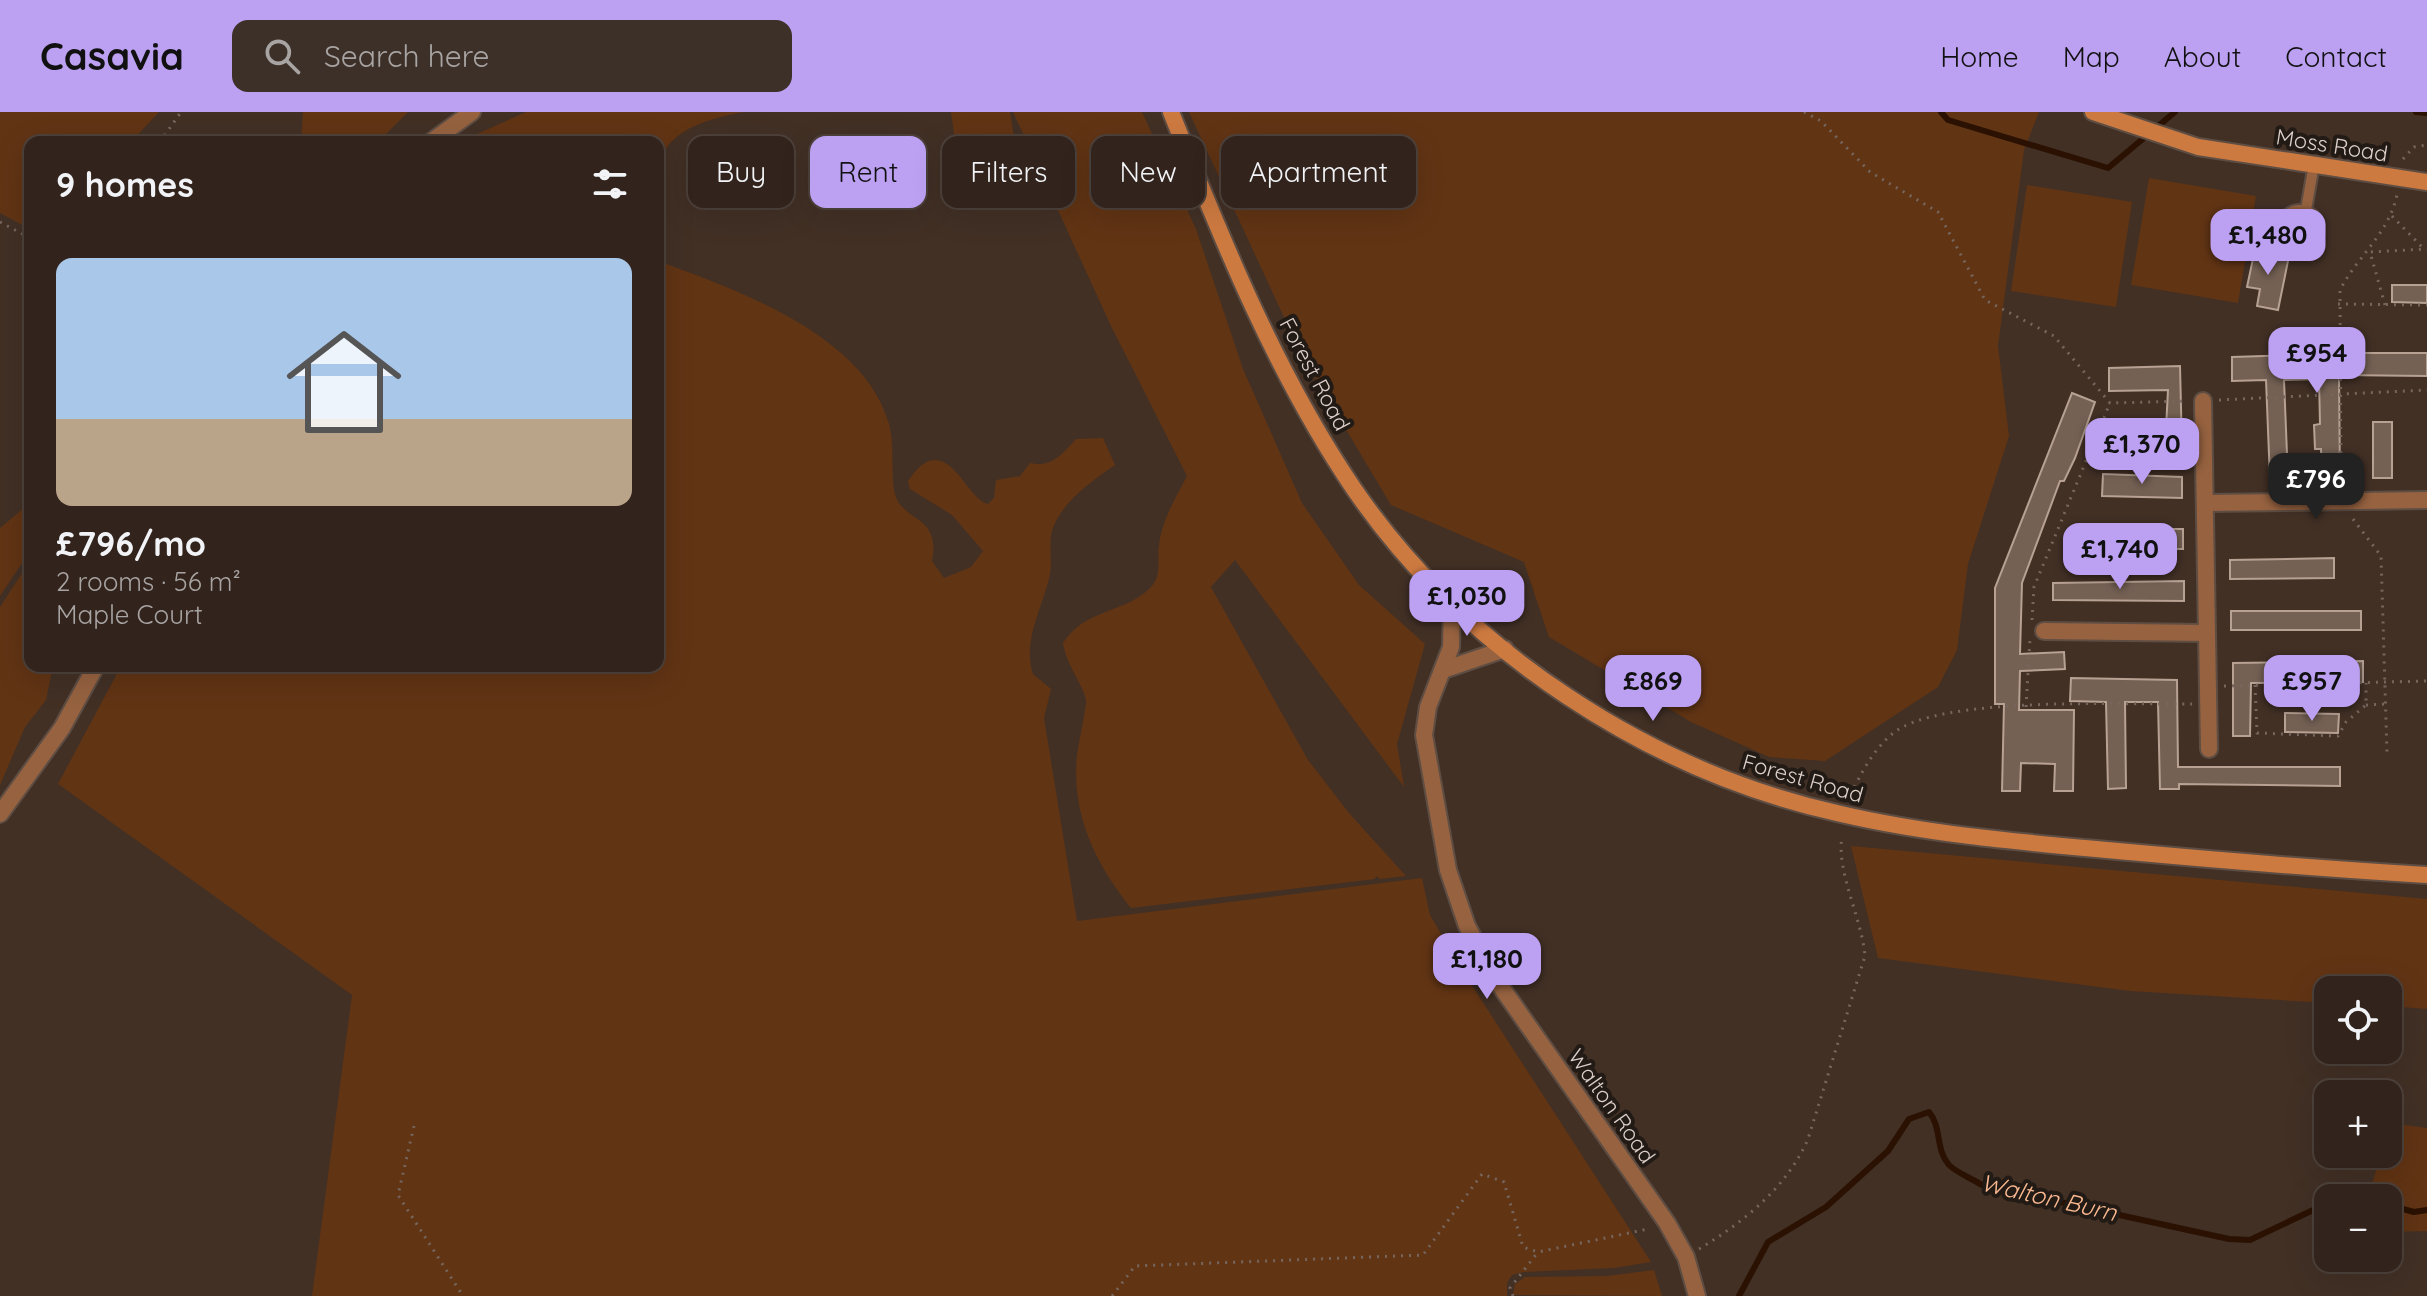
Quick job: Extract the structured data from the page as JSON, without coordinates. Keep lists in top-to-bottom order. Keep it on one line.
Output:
{"streets":{"street":["Moss Road","Forest Road","Walton Road"]},"crossings":[["Forest Road","Walton Road"]],"water":["Walton Burn"],"page":{"header":"Casavia","search":"Search here","nav":["Home","Map","About","Contact"],"chip":["Buy","Rent","Filters","New","Apartment"],"heading":"9 homes","price":["£1,480","£954","£1,370","£796","£1,740","£1,030","£869","£957","£1,180"],"list":[{"name":"£796/mo","note":"2 rooms · 56 m² · Maple Court"}],"map_buttons":["+","−"]}}
